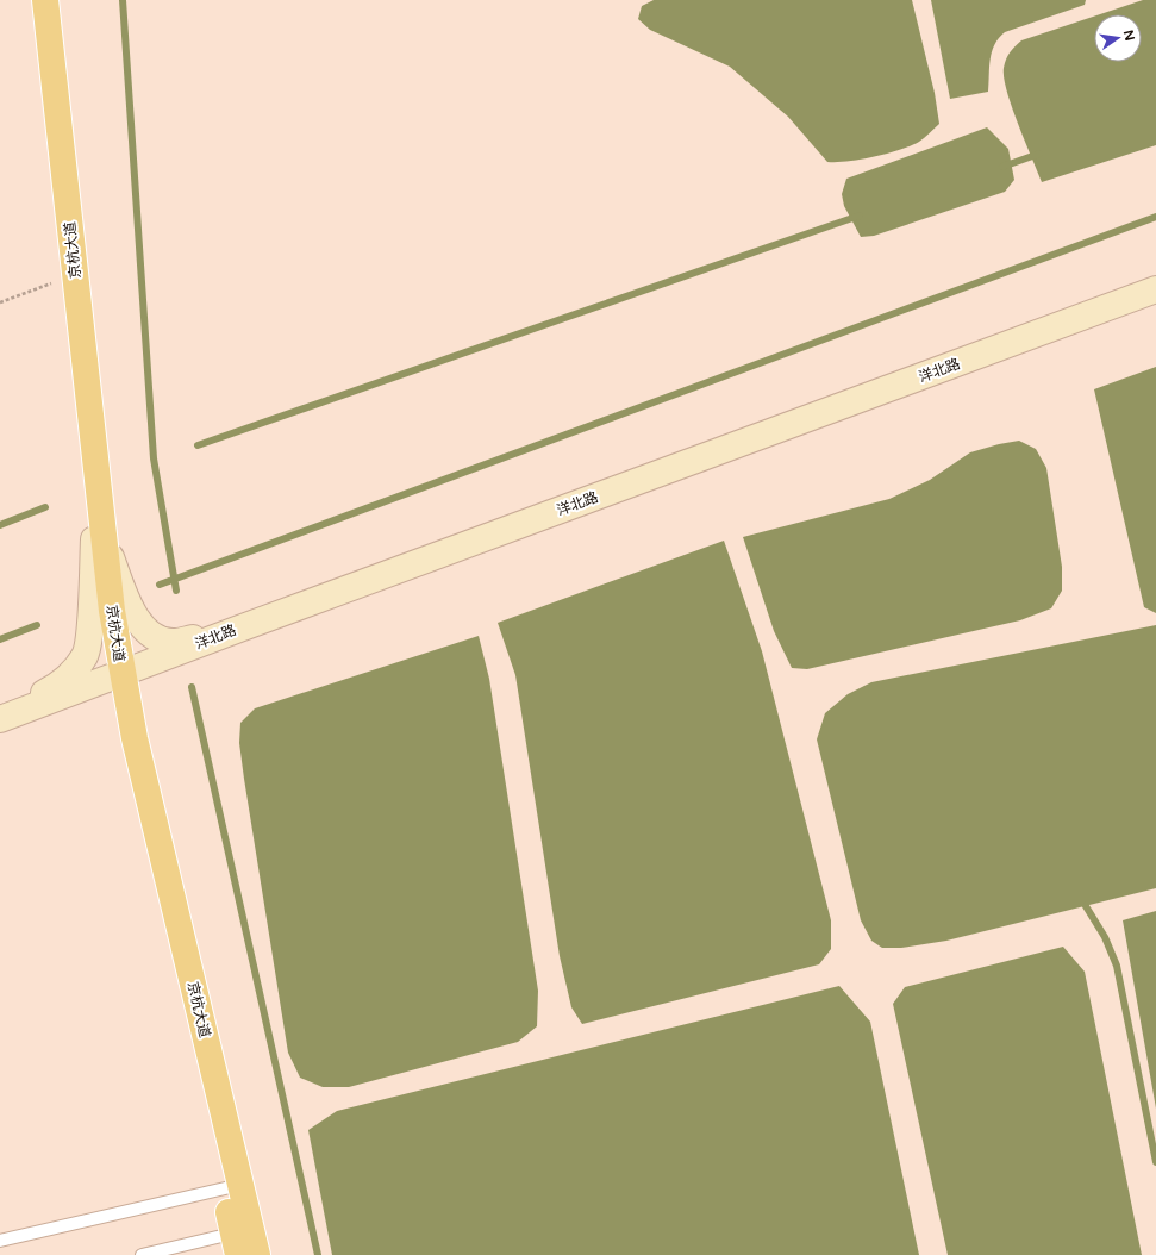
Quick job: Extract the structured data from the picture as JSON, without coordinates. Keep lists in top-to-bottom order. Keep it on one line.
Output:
{"streets":{"main road":["京杭大道","洋北路"]},"crossings":[["京杭大道","洋北路"]],"north":"right"}
